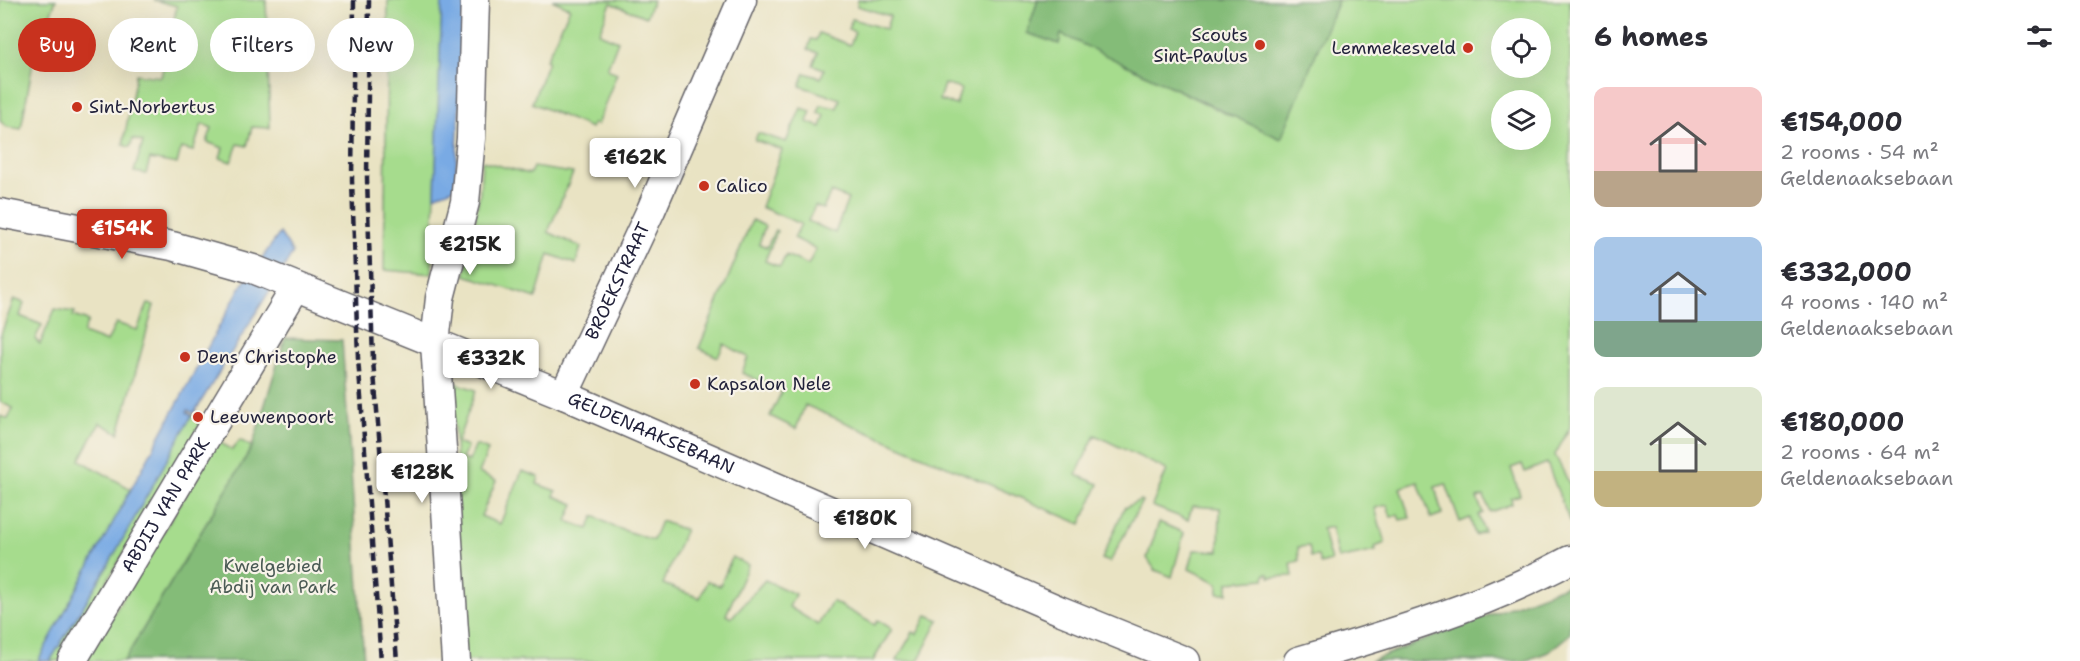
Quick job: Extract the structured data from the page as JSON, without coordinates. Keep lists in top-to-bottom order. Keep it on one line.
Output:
{"streets":{"street":["BROEKSTRAAT","GELDENAAKSEBAAN","ABDIJ VAN PARK"]},"crossings":[["BROEKSTRAAT","GELDENAAKSEBAAN"],["GELDENAAKSEBAAN","ABDIJ VAN PARK"]],"parks":["Kwelgebied Abdij van Park"],"places":["Scouts Sint-Paulus","Lemmekesveld","Sint-Norbertus","Calico","Dens Christophe","Kapsalon Nele","Leeuwenpoort"],"page":{"heading":"6 homes","chip":["Buy","Rent","Filters","New"],"list":[{"name":"€154,000","note":"2 rooms · 54 m² · Geldenaaksebaan"},{"name":"€332,000","note":"4 rooms · 140 m² · Geldenaaksebaan"},{"name":"€180,000","note":"2 rooms · 64 m² · Geldenaaksebaan"}],"price":["€162K","€154K","€215K","€332K","€128K","€180K"]}}
